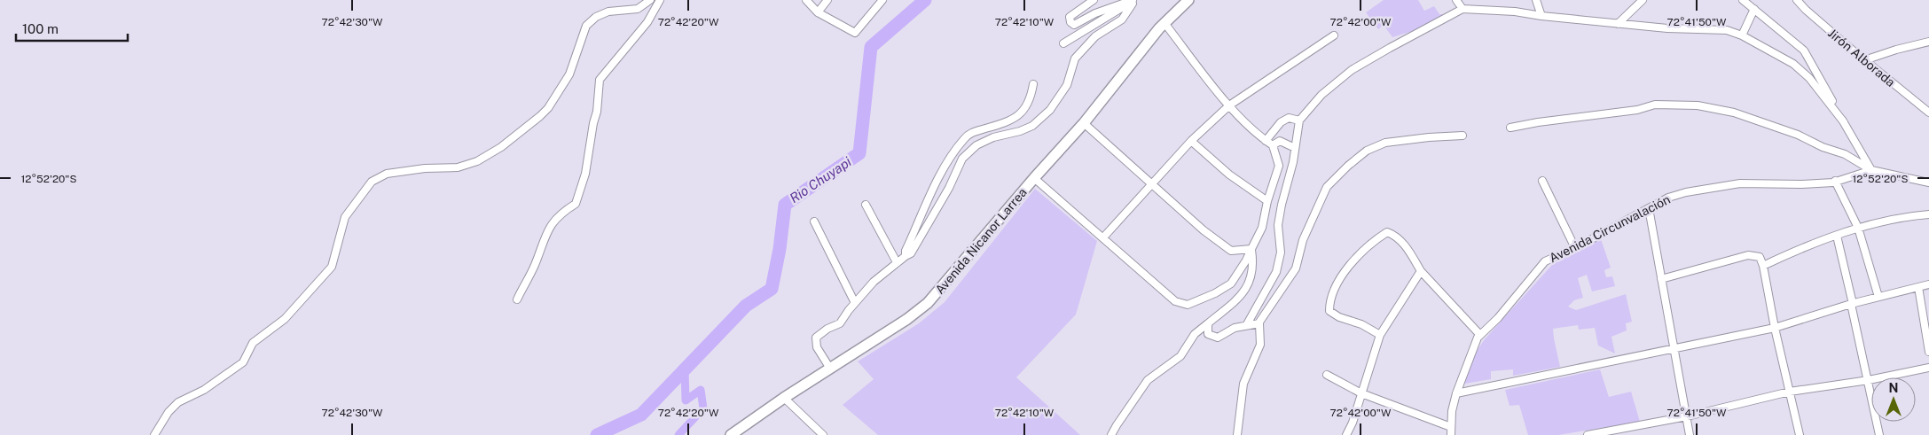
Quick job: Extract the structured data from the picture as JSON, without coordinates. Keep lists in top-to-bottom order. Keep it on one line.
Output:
{"streets":{"main road":["Avenida Nicanor Larrea"],"street":["Jirón Alborada","Avenida Circunvalación"]},"water":["Rio Chuyapi"],"scale_bar":"100 m","north":"top","coordinates":["72°42'30\"W","72°42'20\"W","72°42'10\"W","72°42'00\"W","72°41'50\"W","12°52'20\"S"]}
